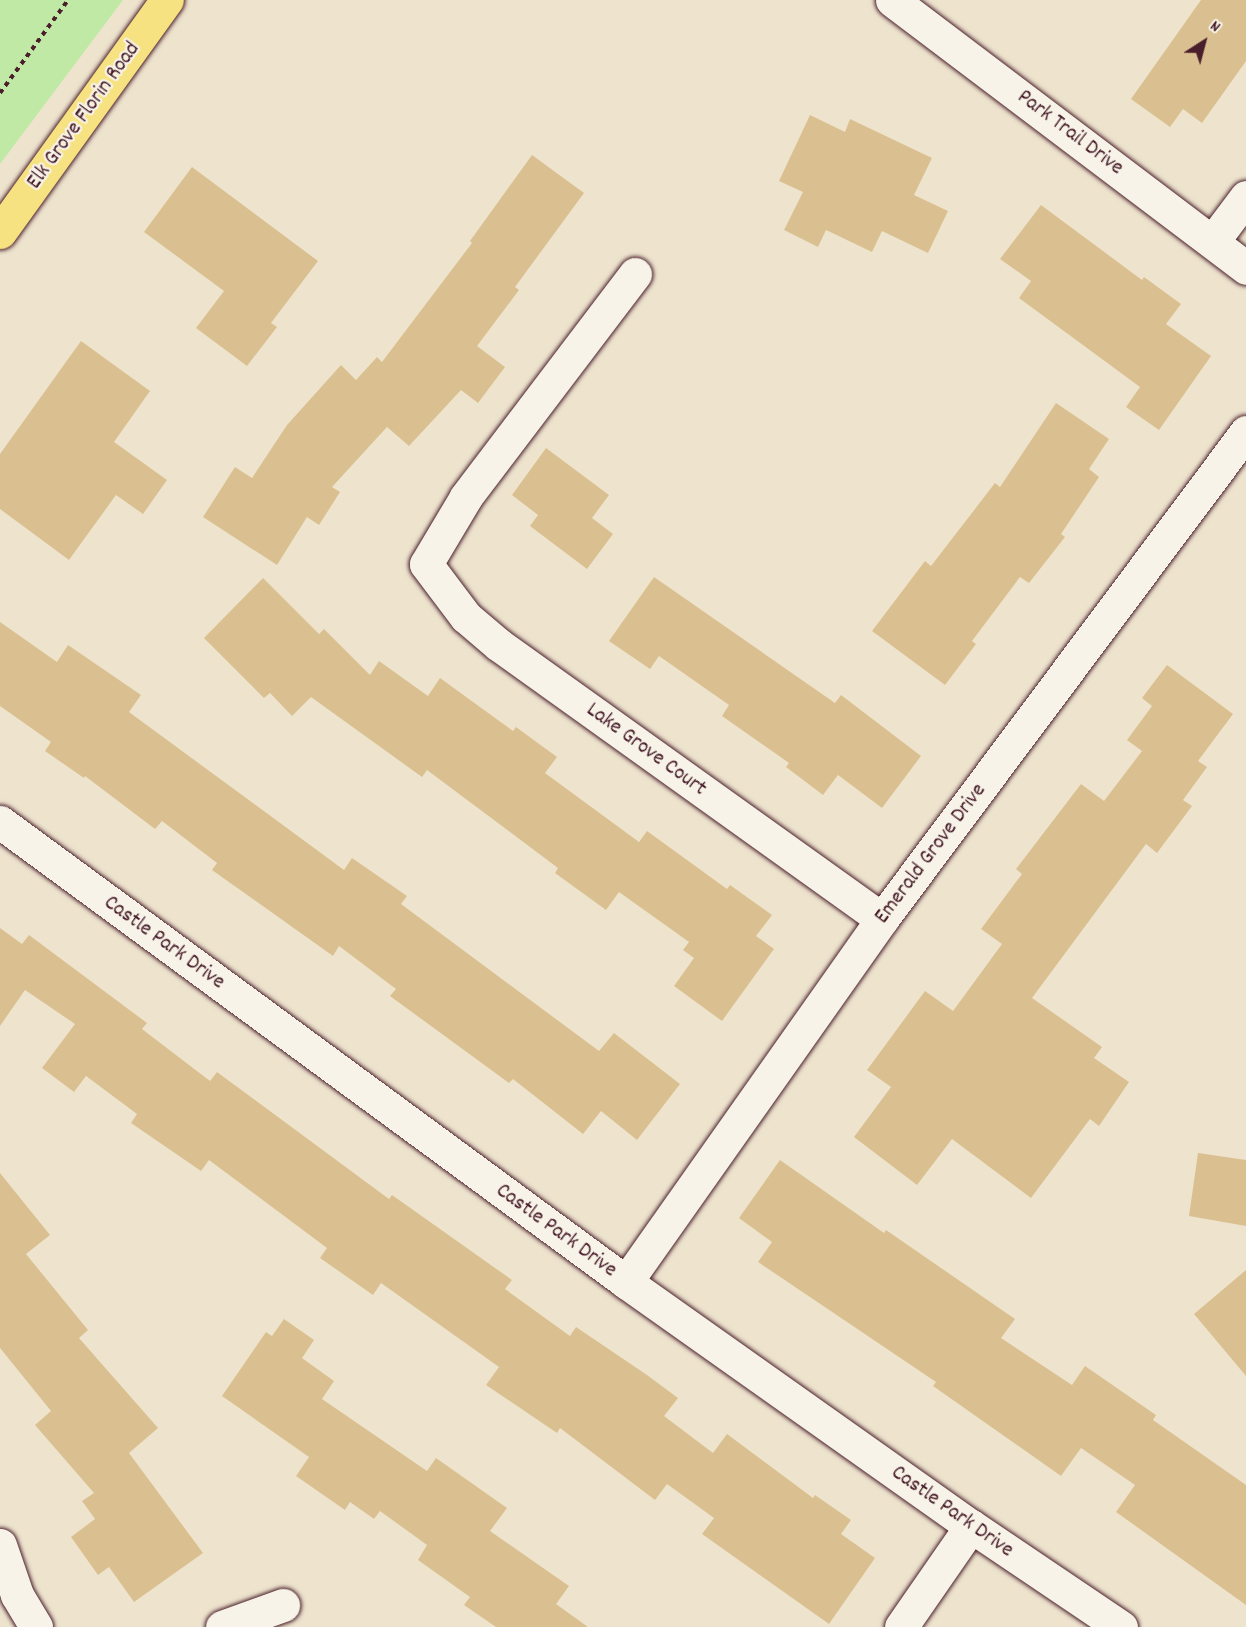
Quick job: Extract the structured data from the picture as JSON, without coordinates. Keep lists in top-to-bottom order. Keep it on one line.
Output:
{"streets":{"main road":["Elk Grove Florin Road"],"street":["Park Trail Drive","Lake Grove Court","Emerald Grove Drive","Castle Park Drive"]},"crossings":[["Lake Grove Court","Emerald Grove Drive"],["Emerald Grove Drive","Castle Park Drive"]],"north":"top right"}
